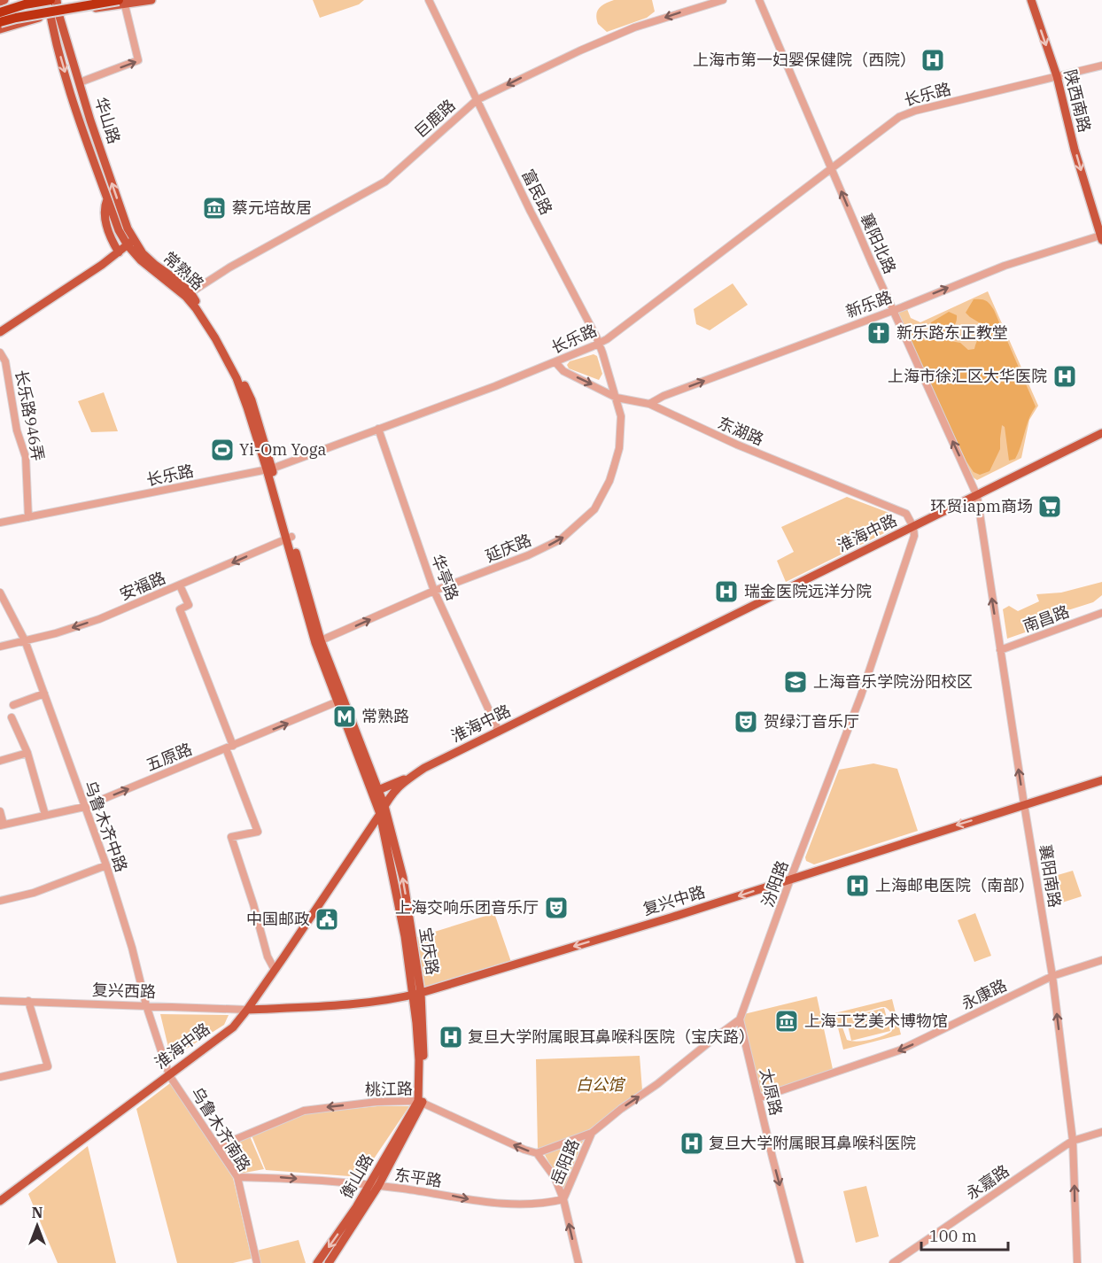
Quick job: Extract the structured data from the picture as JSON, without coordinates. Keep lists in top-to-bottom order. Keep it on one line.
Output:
{"streets":{"main road":["陕西南路","华山路","常熟路","淮海中路","复兴中路","宝庆路","衡山路"],"street":["长乐路","巨鹿路","富民路","襄阳北路","新乐路","长乐路946弄","东湖路","延庆路","华亭路","安福路","南昌路","五原路","乌鲁木齐中路","襄阳南路","汾阳路","复兴西路","永康路","桃江路","太原路","乌鲁木齐南路","岳阳路","东平路","永嘉路"]},"crossings":[["长乐路","陕西南路"],["长乐路","富民路"],["长乐路","襄阳北路"],["长乐路","常熟路"],["长乐路","长乐路946弄"],["长乐路","东湖路"],["长乐路","华亭路"],["陕西南路","新乐路"],["巨鹿路","富民路"],["巨鹿路","常熟路"],["华山路","常熟路"],["富民路","东湖路"],["富民路","延庆路"],["襄阳北路","新乐路"],["襄阳北路","淮海中路"],["襄阳北路","襄阳南路"],["常熟路","淮海中路"],["常熟路","延庆路"],["常熟路","安福路"],["常熟路","五原路"],["常熟路","宝庆路"],["新乐路","东湖路"],["东湖路","淮海中路"],["东湖路","延庆路"],["东湖路","汾阳路"],["淮海中路","华亭路"],["淮海中路","乌鲁木齐中路"],["淮海中路","襄阳南路"],["淮海中路","汾阳路"],["淮海中路","复兴中路"],["淮海中路","宝庆路"],["淮海中路","复兴西路"],["淮海中路","乌鲁木齐南路"],["延庆路","华亭路"],["安福路","乌鲁木齐中路"],["南昌路","襄阳南路"],["五原路","乌鲁木齐中路"],["乌鲁木齐中路","复兴西路"],["乌鲁木齐中路","乌鲁木齐南路"],["襄阳南路","复兴中路"],["襄阳南路","永康路"],["襄阳南路","永嘉路"],["汾阳路","复兴中路"],["汾阳路","太原路"],["复兴中路","宝庆路"],["复兴中路","复兴西路"],["宝庆路","桃江路"],["宝庆路","衡山路"],["永康路","太原路"],["桃江路","乌鲁木齐南路"],["桃江路","衡山路"],["乌鲁木齐南路","东平路"],["岳阳路","东平路"],["衡山路","东平路"]],"one_way":["陕西南路","巨鹿路","襄阳北路","新乐路","延庆路","安福路","五原路","襄阳南路","复兴中路","永康路","桃江路","太原路","岳阳路","东平路"],"parks":["白公馆"],"places":{"hospital":["上海市第一妇婴保健院（西院）","上海市徐汇区大华医院","瑞金医院远洋分院","上海邮电医院（南部）","复旦大学附属眼耳鼻喉科医院（宝庆路）","复旦大学附属眼耳鼻喉科医院"],"museum":["蔡元培故居","上海工艺美术博物馆"],"church":["新乐路东正教堂"],"sports":["Yi-Om Yoga"],"supermarket":["环贸iapm商场"],"school or university":["上海音乐学院汾阳校区"],"metro station":["常熟路"],"theatre":["贺绿汀音乐厅","上海交响乐团音乐厅"],"public building":["中国邮政"]},"scale_bar":"100 m","north":"top"}
